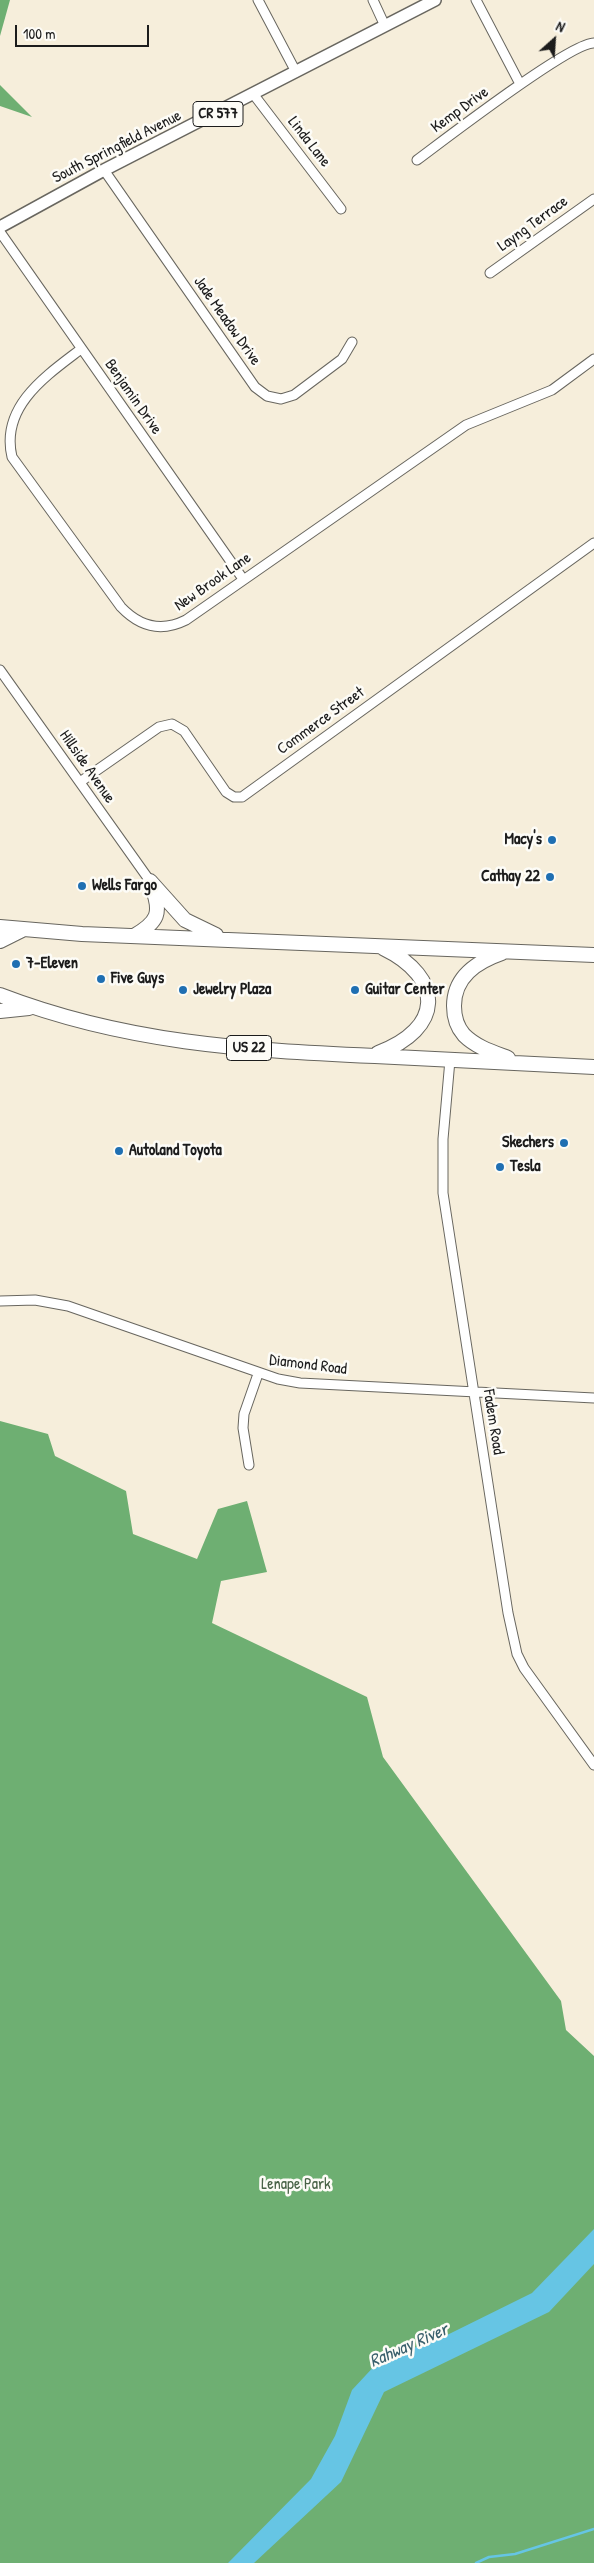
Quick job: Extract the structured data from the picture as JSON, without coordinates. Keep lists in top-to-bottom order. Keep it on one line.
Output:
{"streets":{"highway":["US 22"],"main road":["CR 577","South Springfield Avenue"],"street":["Kemp Drive","Linda Lane","Layng Terrace","Jade Meadow Drive","Benjamin Drive","New Brook Lane","Commerce Street","Hillside Avenue","Diamond Road","Fadem Road"]},"crossings":[["Linda Lane","South Springfield Avenue"],["South Springfield Avenue","Jade Meadow Drive"],["Benjamin Drive","New Brook Lane"],["Commerce Street","Hillside Avenue"],["US 22","Fadem Road"],["Diamond Road","Fadem Road"]],"water":["Rahway River"],"parks":["Lenape Park"],"places":["Macy's","Cathay 22","Wells Fargo","7-Eleven","Five Guys","Jewelry Plaza","Guitar Center","Skechers","Autoland Toyota","Tesla"],"scale_bar":"100 m","north":"top right"}
